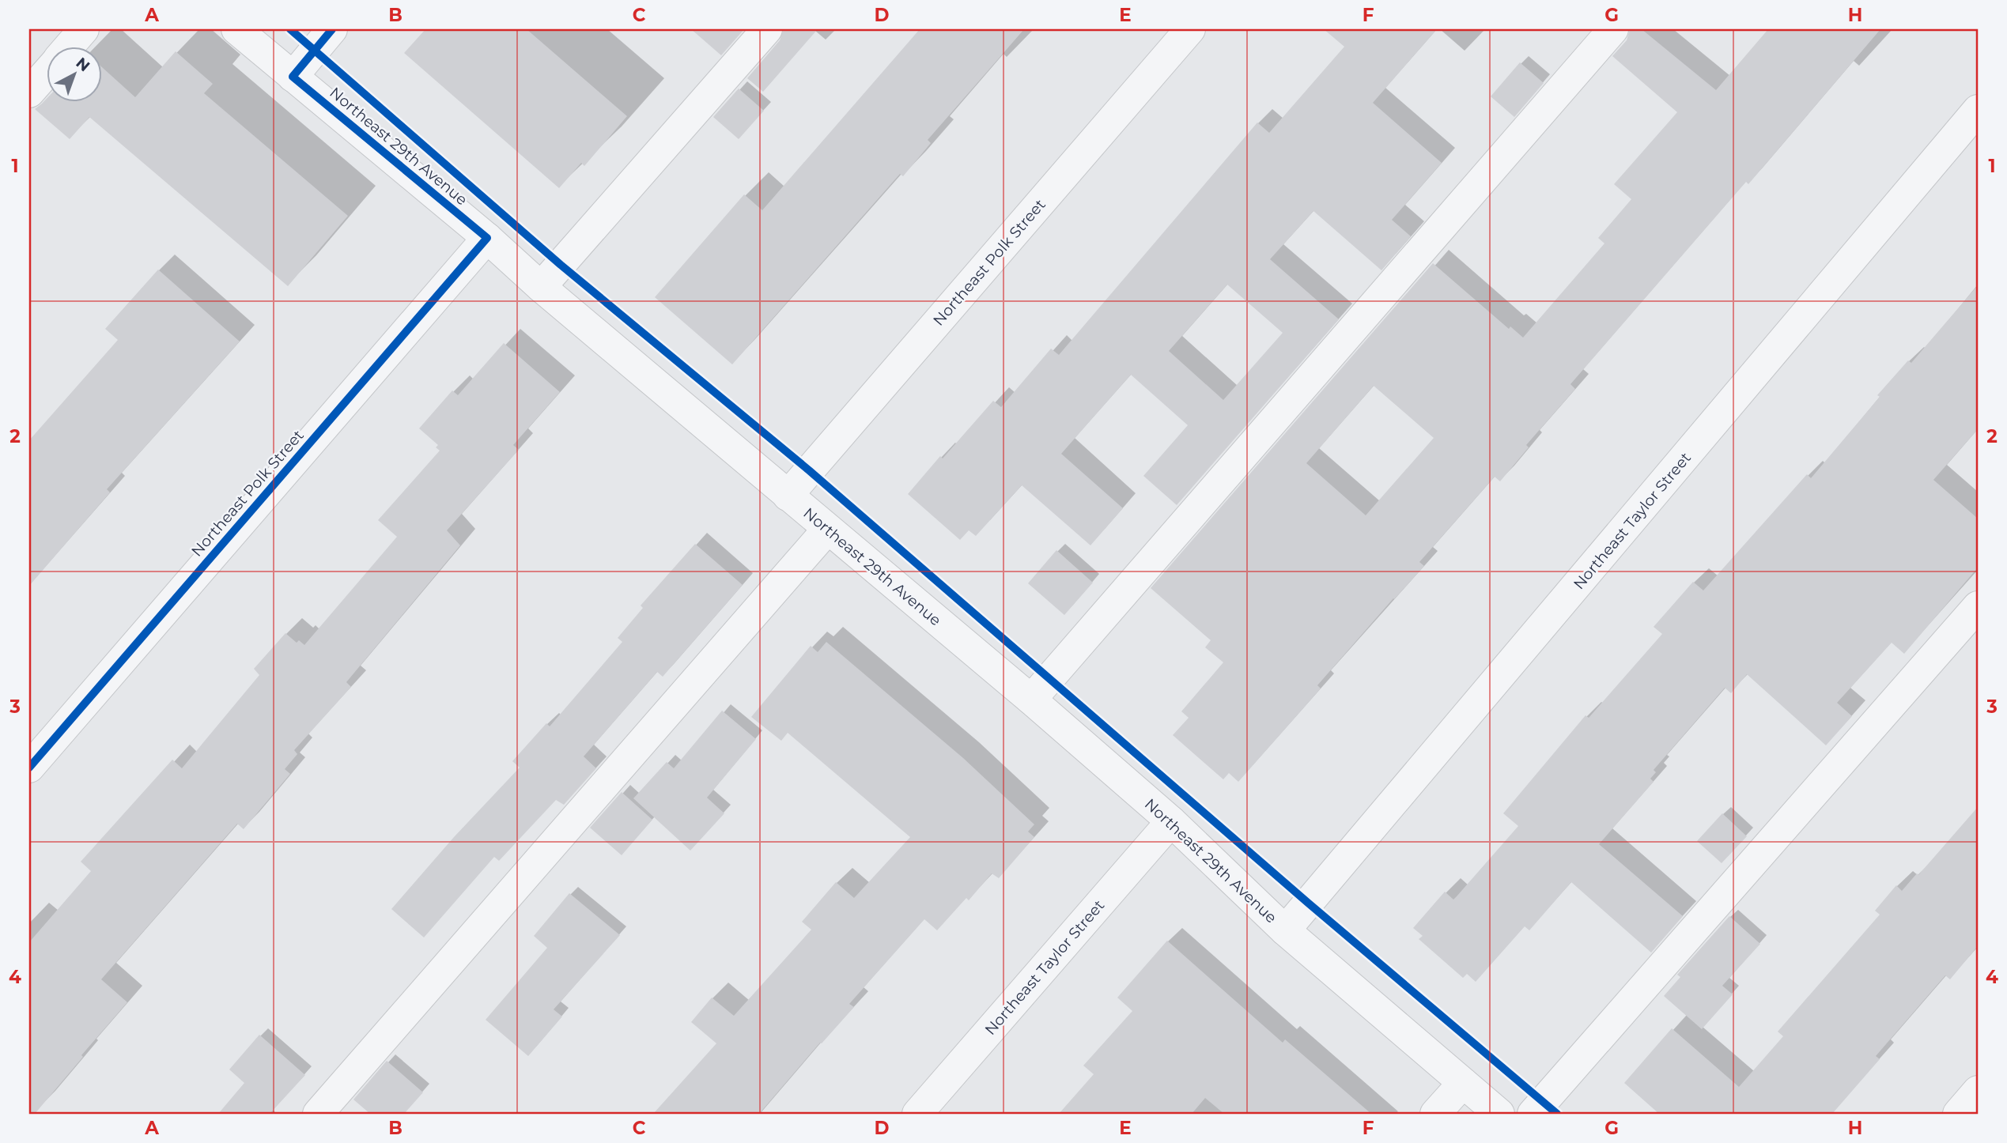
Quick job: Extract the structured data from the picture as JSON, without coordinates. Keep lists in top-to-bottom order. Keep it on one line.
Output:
{"streets":{"street":["Northeast 29th Avenue","Northeast Polk Street","Northeast Taylor Street"]},"crossings":[["Northeast 29th Avenue","Northeast Polk Street"],["Northeast 29th Avenue","Northeast Taylor Street"]],"north":"top right","grid":{"columns":["A","B","C","D","E","F","G","H"],"rows":["1","2","3","4"]}}
